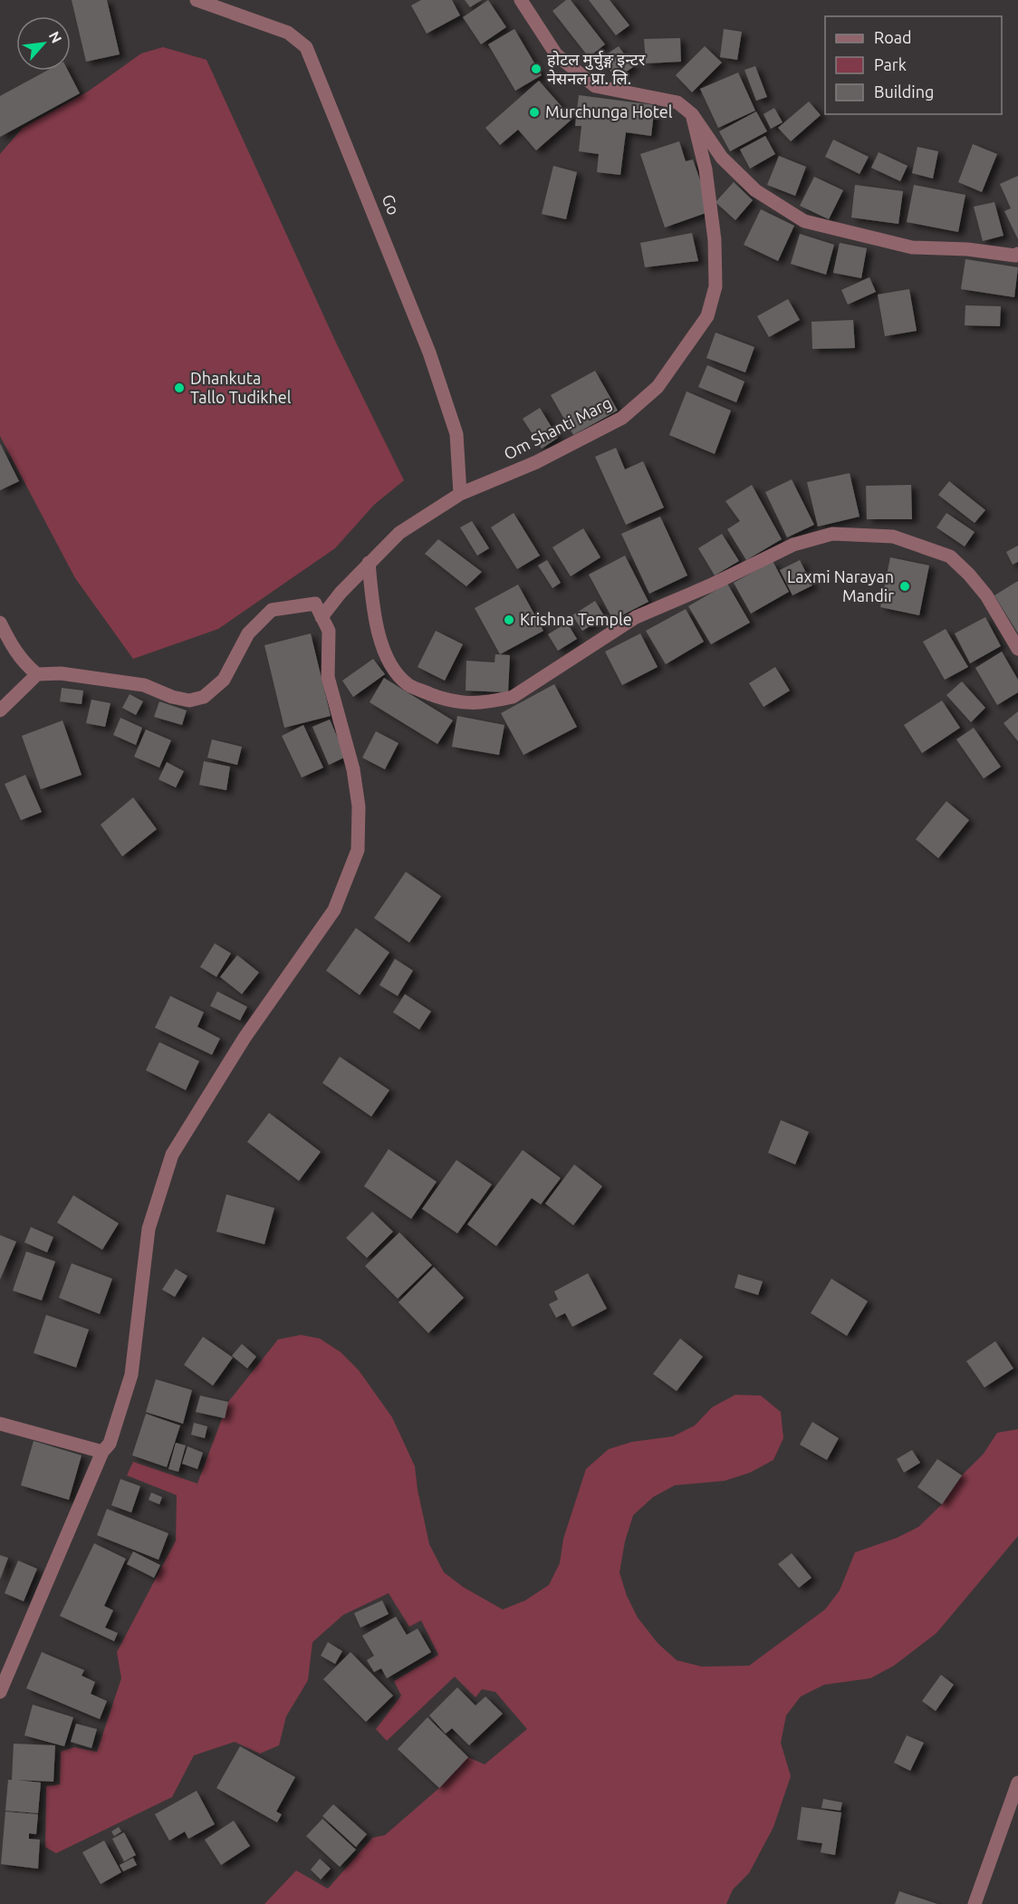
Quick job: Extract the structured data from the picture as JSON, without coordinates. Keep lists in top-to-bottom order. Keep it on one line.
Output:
{"streets":{"street":["Go","Om Shanti Marg"]},"crossings":[["Go","Om Shanti Marg"]],"places":["होटल मुर्चुङ्ग इन्टर नेसनल प्रा. लि.","Murchunga Hotel","Dhankuta Tallo Tudikhel","Laxmi Narayan Mandir","Krishna Temple"],"legend":["Road","Park","Building"],"north":"top right"}
